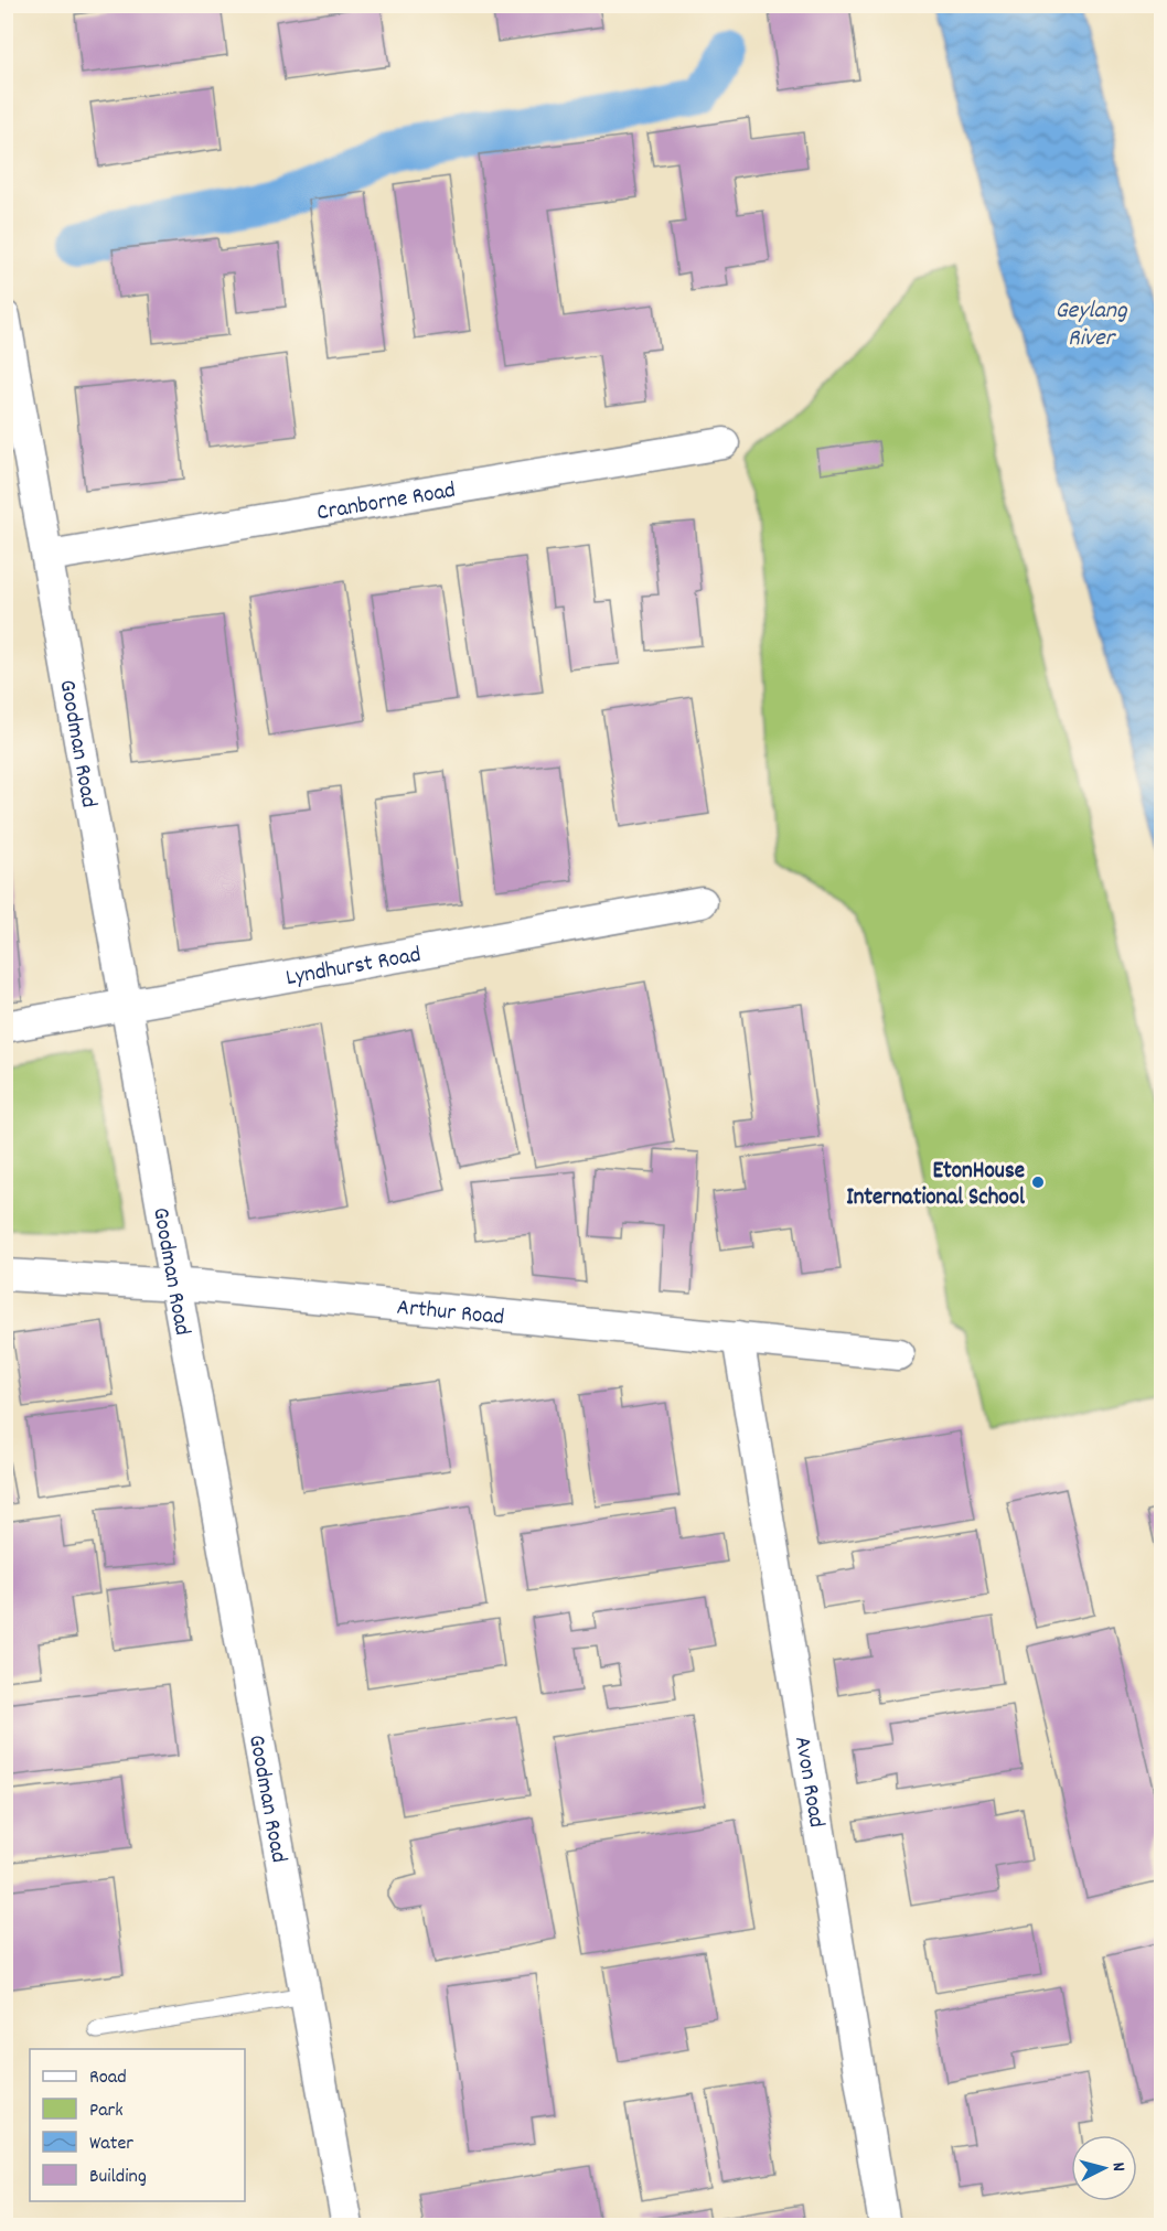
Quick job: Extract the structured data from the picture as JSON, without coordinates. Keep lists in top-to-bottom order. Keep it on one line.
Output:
{"streets":{"street":["Cranborne Road","Goodman Road","Lyndhurst Road","Arthur Road","Avon Road"]},"crossings":[["Cranborne Road","Goodman Road"],["Goodman Road","Lyndhurst Road"],["Goodman Road","Arthur Road"],["Arthur Road","Avon Road"]],"water":["Geylang River"],"places":["EtonHouse International School"],"legend":["Road","Park","Water","Building"],"north":"right"}
